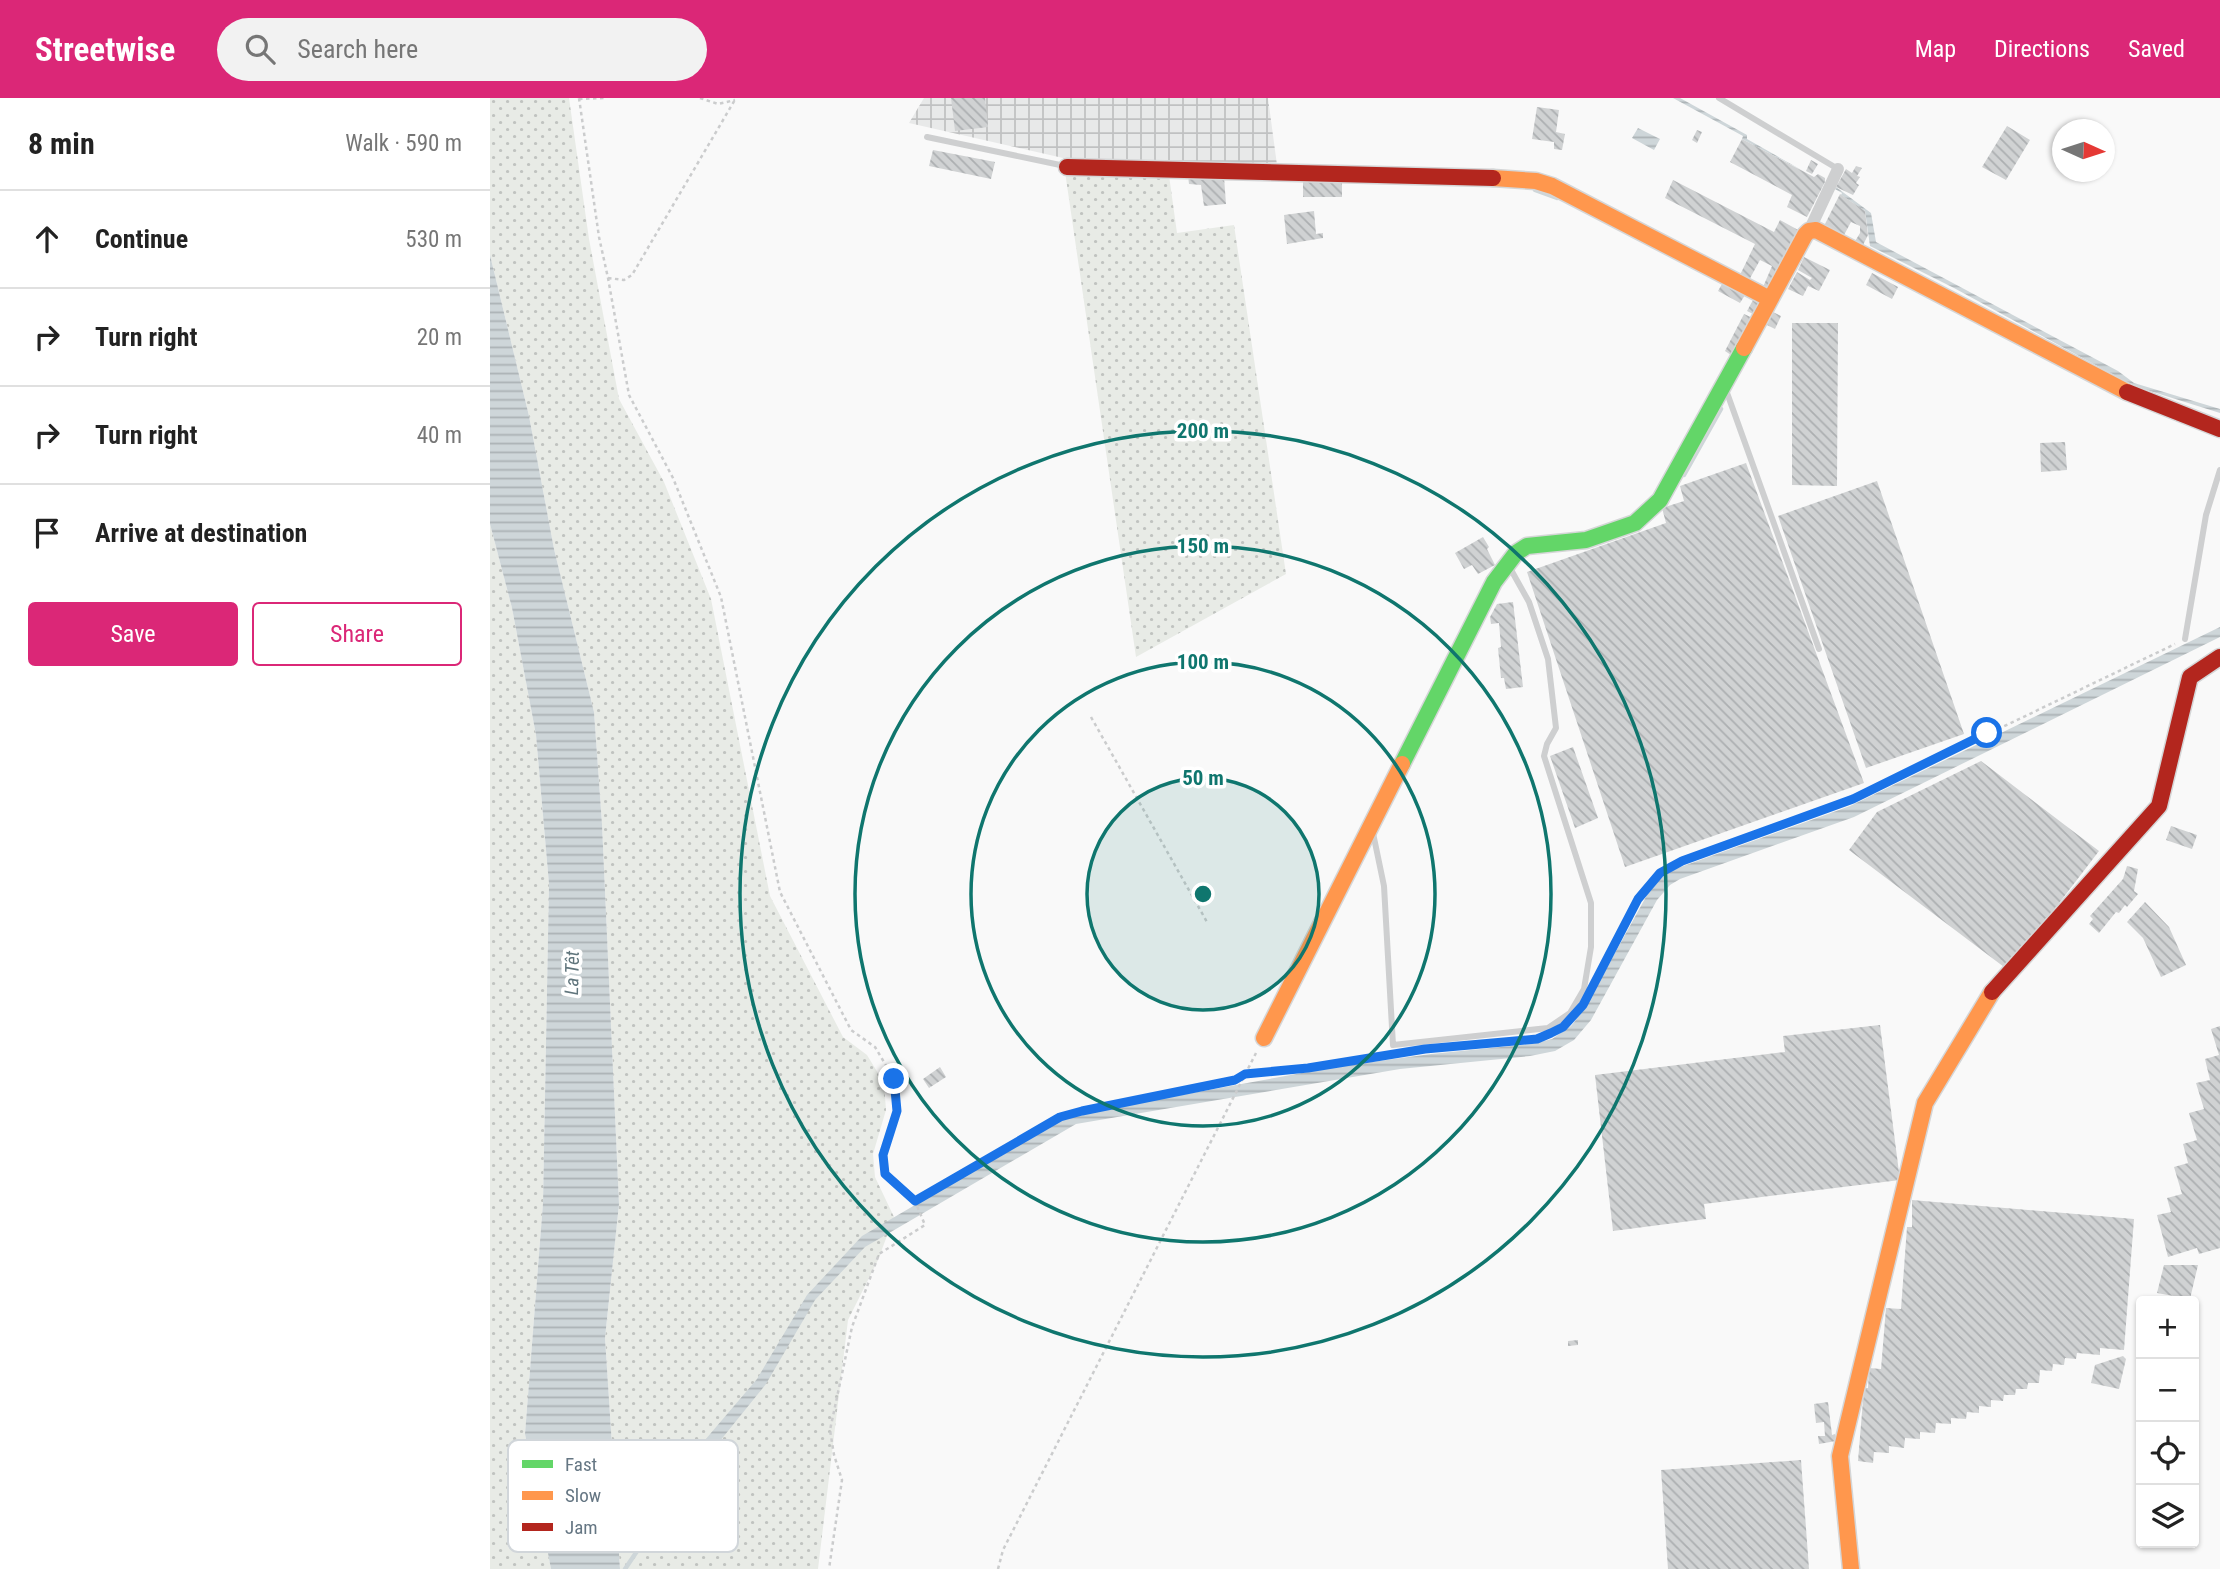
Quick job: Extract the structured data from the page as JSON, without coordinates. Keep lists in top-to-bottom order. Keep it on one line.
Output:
{"water":["La Têt"],"legend":["Fast","Slow","Jam"],"north":"right","page":{"header":"Streetwise","search":"Search here","nav":["Map","Directions","Saved"],"heading":["8 min","Walk · 590 m"],"list":[["Continue","530 m"],["Turn right","20 m"],["Turn right","40 m"],"Arrive at destination"],"buttons":["Save","Share"],"map_buttons":["+","−"]},"rings":["200 m","150 m","100 m","50 m"]}
